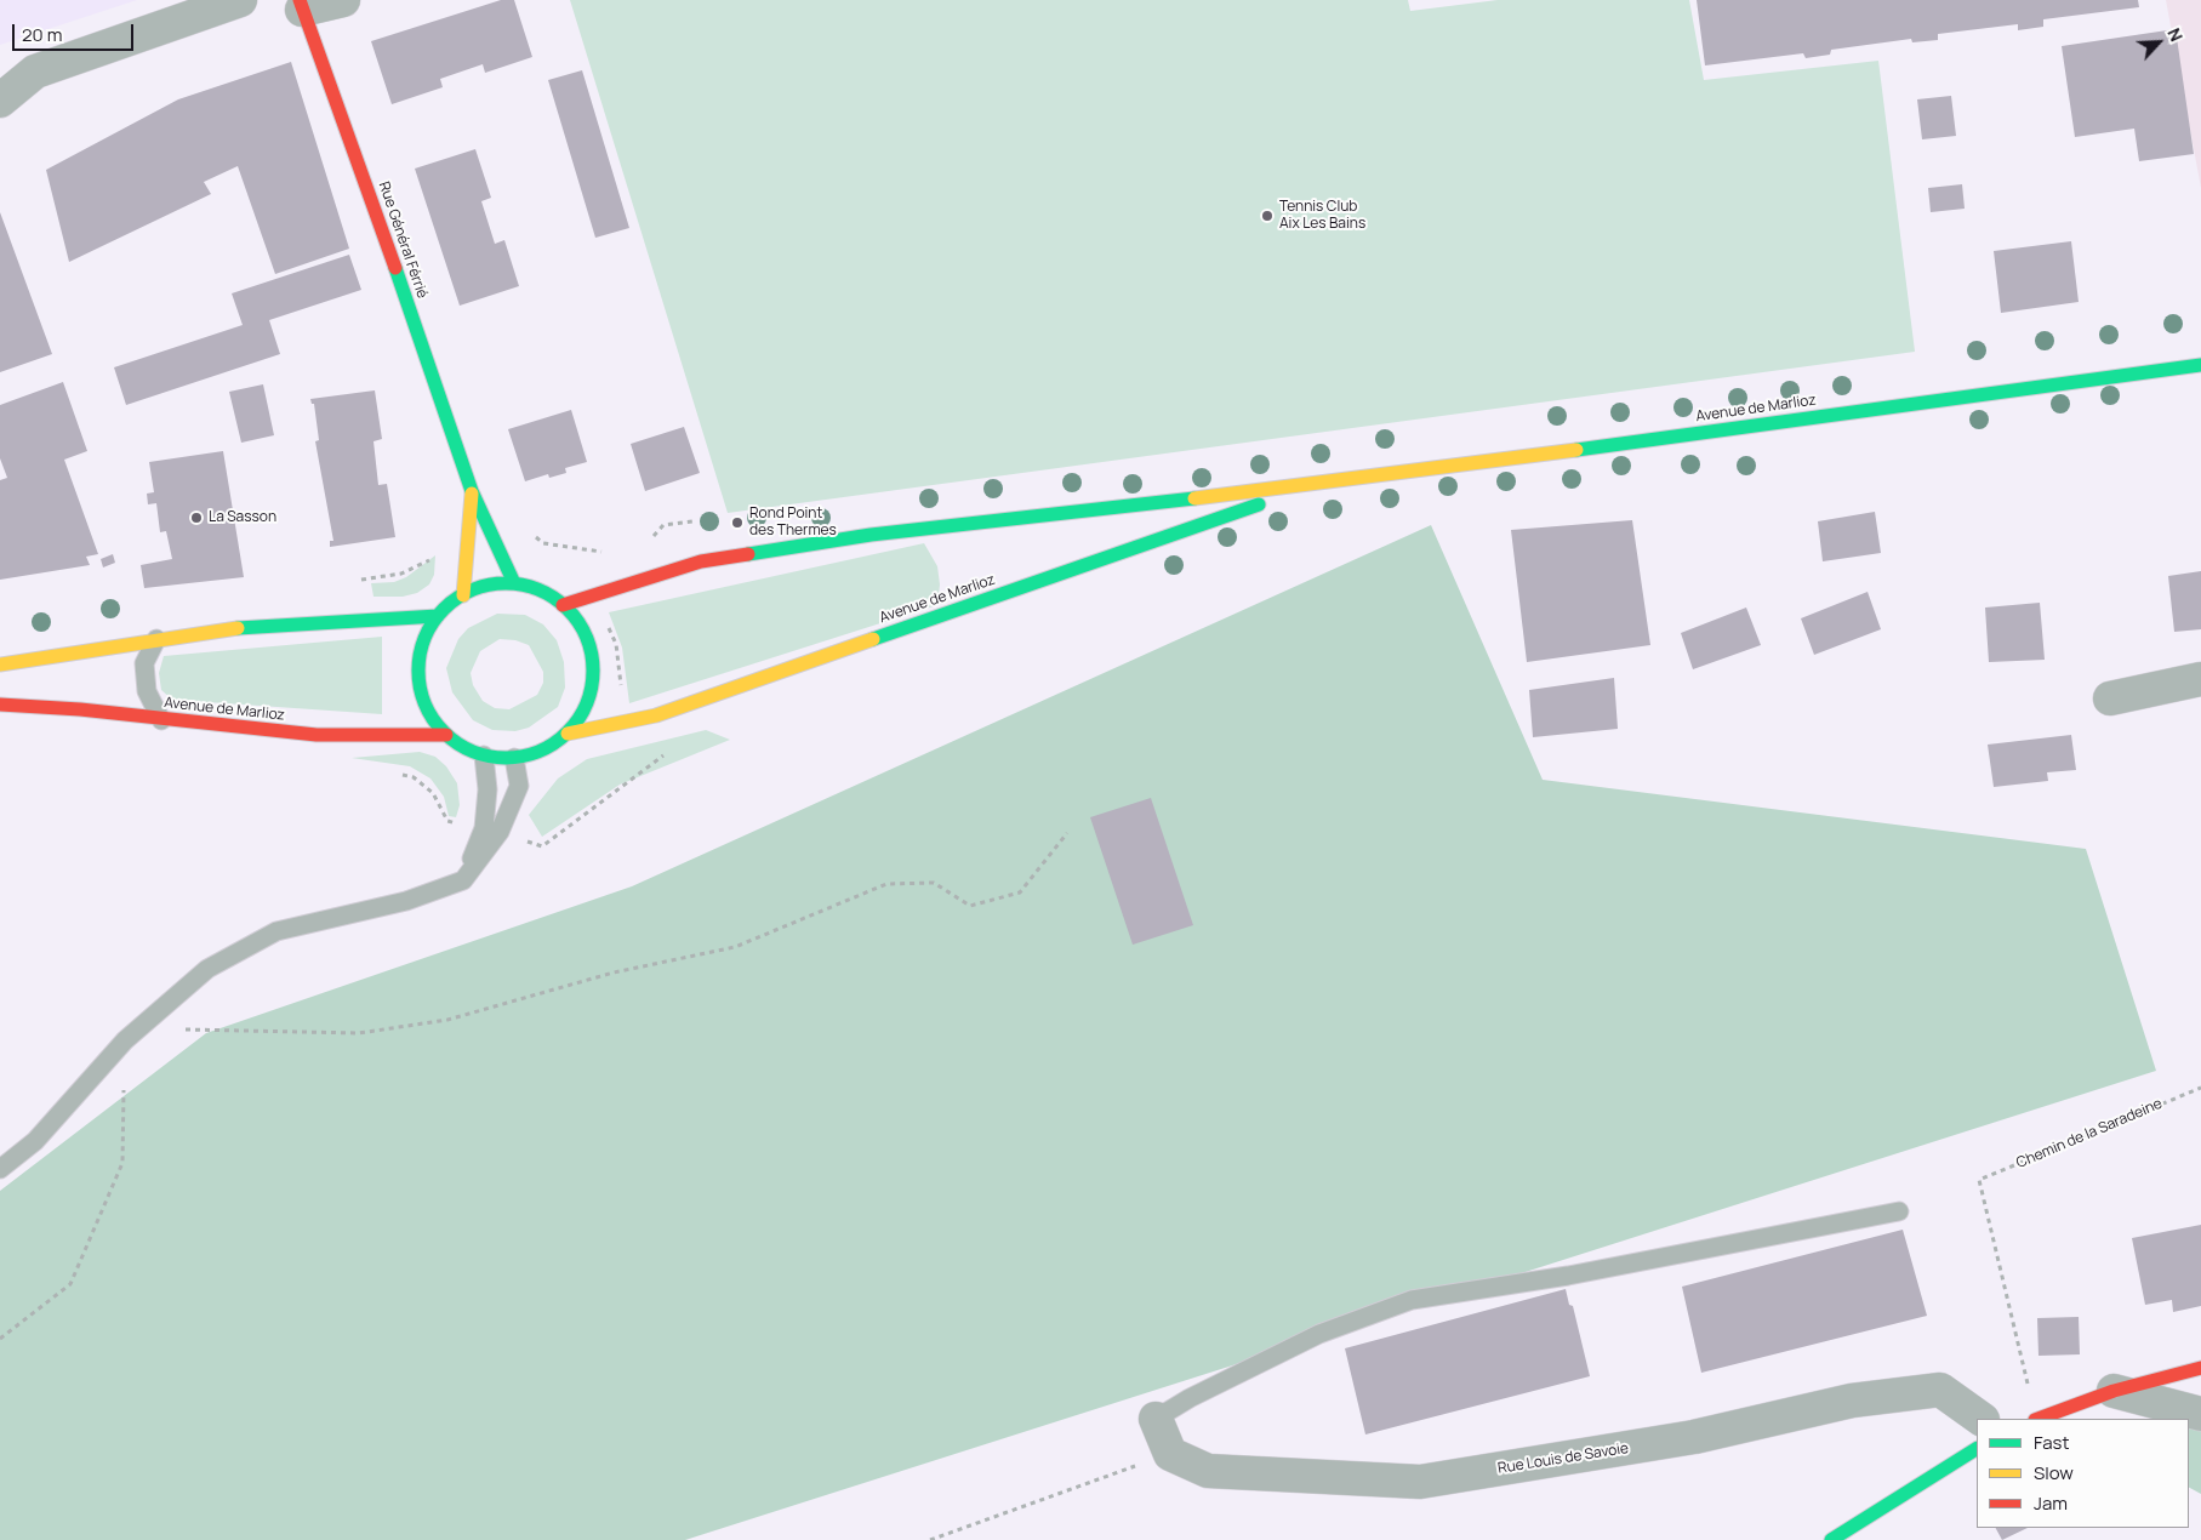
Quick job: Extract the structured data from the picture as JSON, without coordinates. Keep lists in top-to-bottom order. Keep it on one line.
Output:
{"streets":{"main road":["Rue Général Férrié","Avenue de Marlioz"],"street":["Rue Louis de Savoie"],"path":["Chemin de la Saradeine"]},"crossings":[["Rue Général Férrié","Avenue de Marlioz"]],"places":["Tennis Club Aix Les Bains","La Sasson","Rond Point des Thermes"],"legend":["Fast","Slow","Jam"],"scale_bar":"20 m","north":"top right"}
